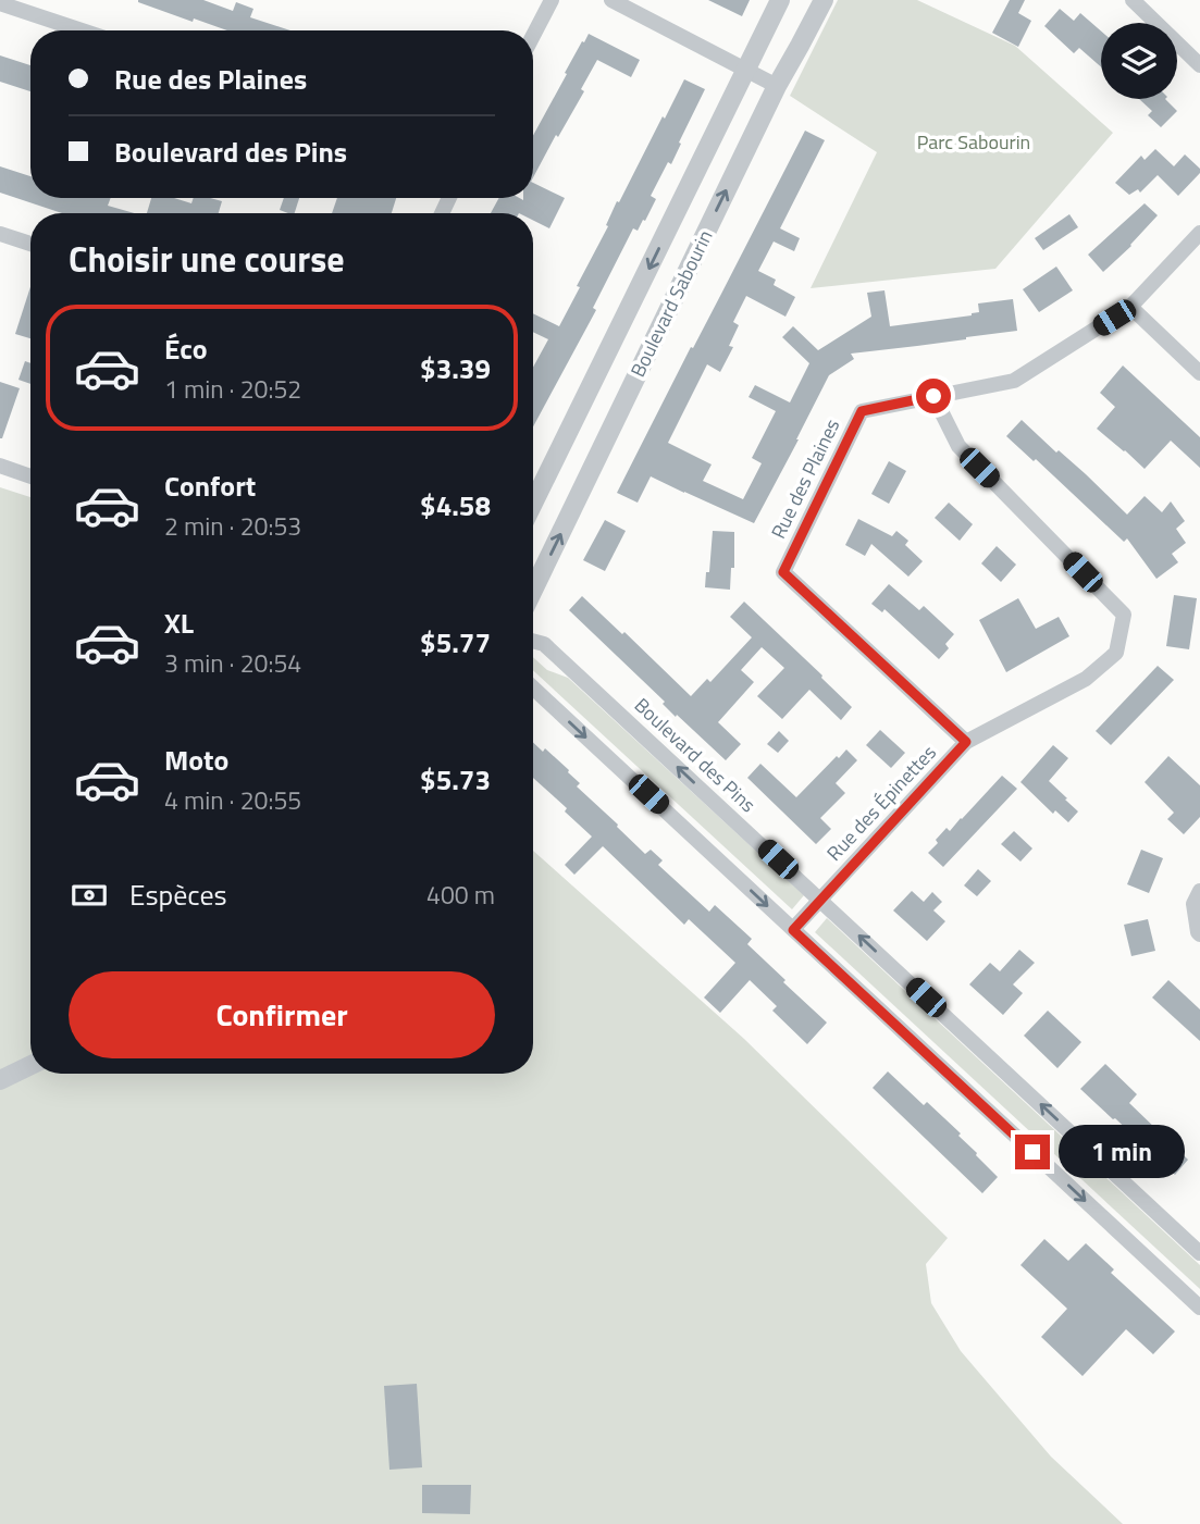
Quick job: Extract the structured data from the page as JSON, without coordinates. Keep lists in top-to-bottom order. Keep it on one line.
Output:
{"streets":{"street":["Boulevard Sabourin","Rue des Plaines","Boulevard des Pins","Rue des Épinettes"]},"crossings":[["Rue des Plaines","Rue des Épinettes"],["Boulevard des Pins","Rue des Épinettes"]],"parks":["Parc Sabourin"],"page":{"banner":["Rue des Plaines","Boulevard des Pins"],"heading":"Choisir une course","list":[{"name":"Éco","note":"1 min · 20:52","value":"$3.39"},{"name":"Confort","note":"2 min · 20:53","value":"$4.58"},{"name":"XL","note":"3 min · 20:54","value":"$5.77"},{"name":"Moto","note":"4 min · 20:55","value":"$5.73"}],"pay":["Espèces","400 m"],"buttons":"Confirmer","bubble":"1 min"}}
